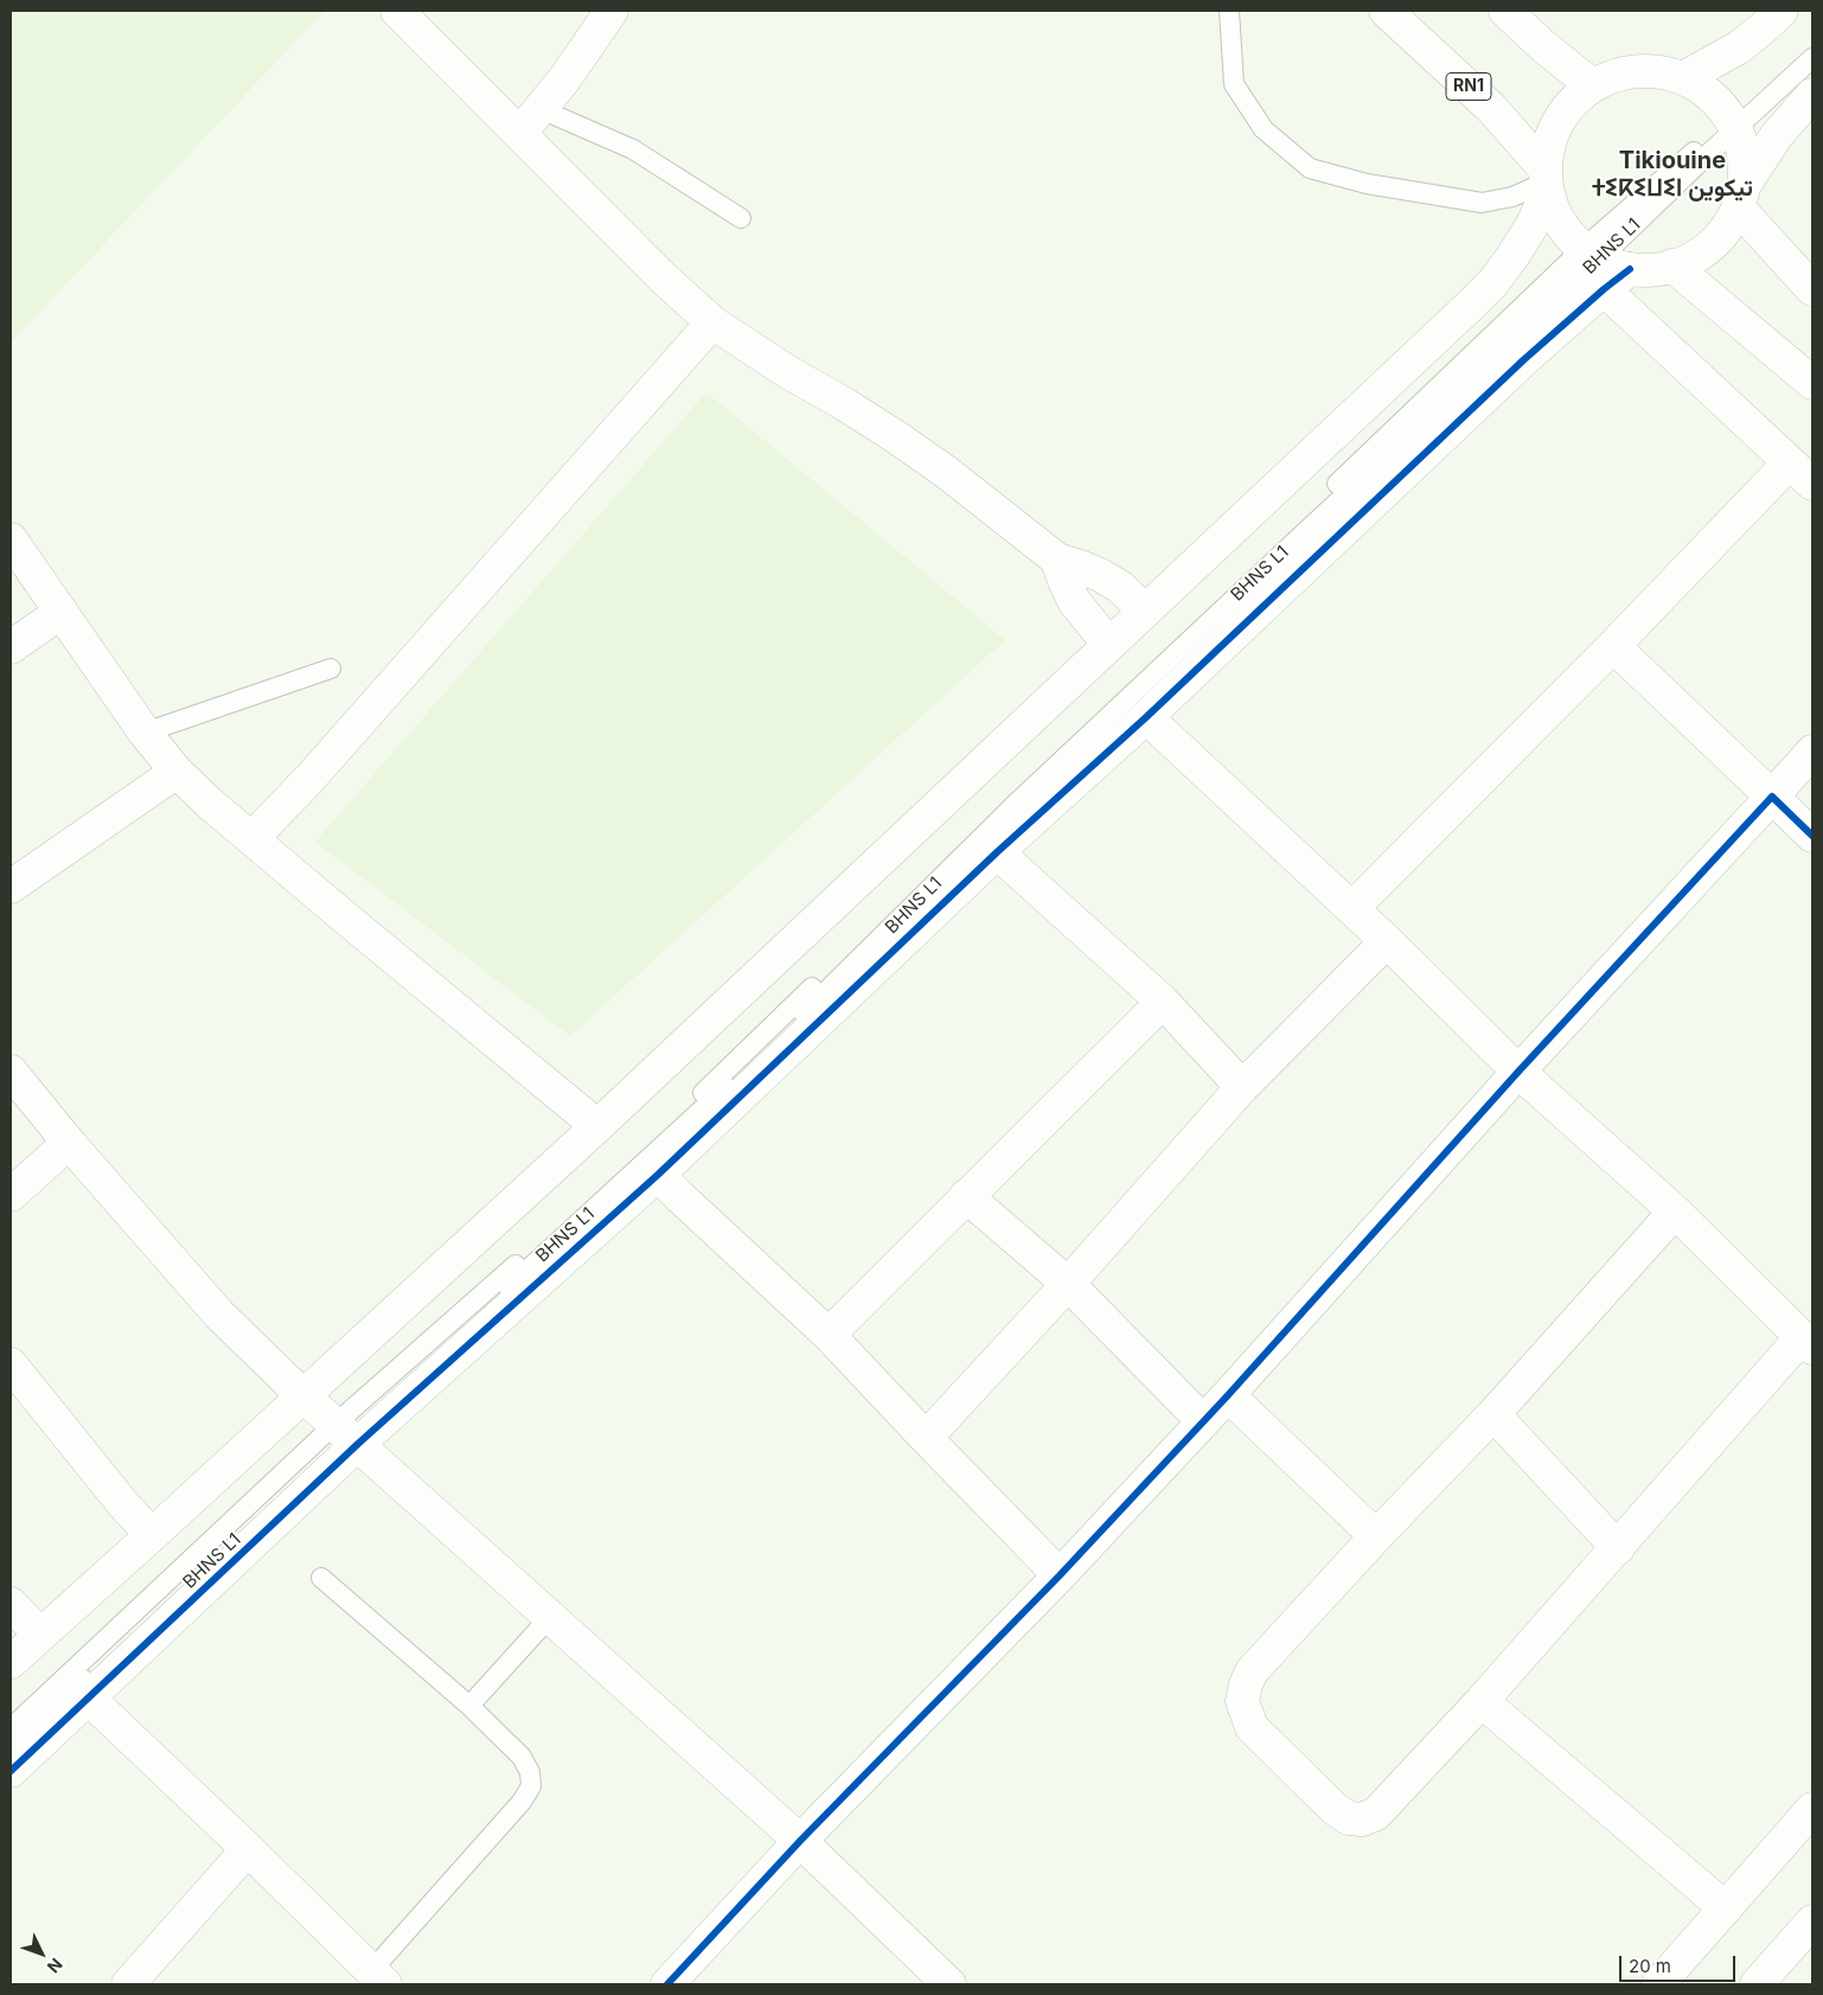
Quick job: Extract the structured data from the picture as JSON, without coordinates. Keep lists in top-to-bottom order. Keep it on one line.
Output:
{"streets":{"main road":["RN1"],"lane":["BHNS L1"]},"crossings":[["RN1","BHNS L1"]],"districts":["Tikiouine ⵜⵉⴽⵉⵡⵉⵏ تيكوين"],"scale_bar":"20 m","north":"bottom right"}
